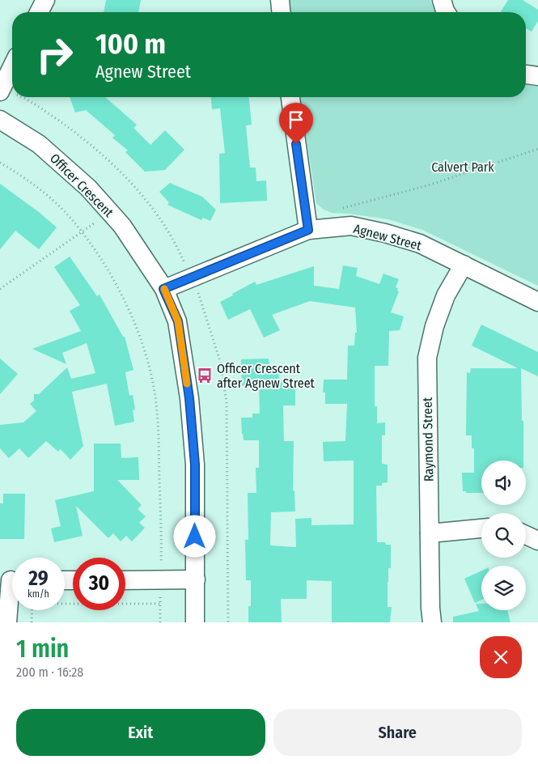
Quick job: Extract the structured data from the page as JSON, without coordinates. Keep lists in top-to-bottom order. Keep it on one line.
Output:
{"streets":{"street":["Officer Crescent","Agnew Street","Raymond Street"]},"crossings":[["Officer Crescent","Agnew Street"],["Agnew Street","Raymond Street"]],"parks":["Calvert Park"],"places":{"bus stop":["Officer Crescent after Agnew Street"]},"page":{"turn":["100 m","Agnew Street"],"speed":"29 km/h","limit":"30","heading":["1 min","200 m · 16:28"],"buttons":["Exit","Share"]}}
